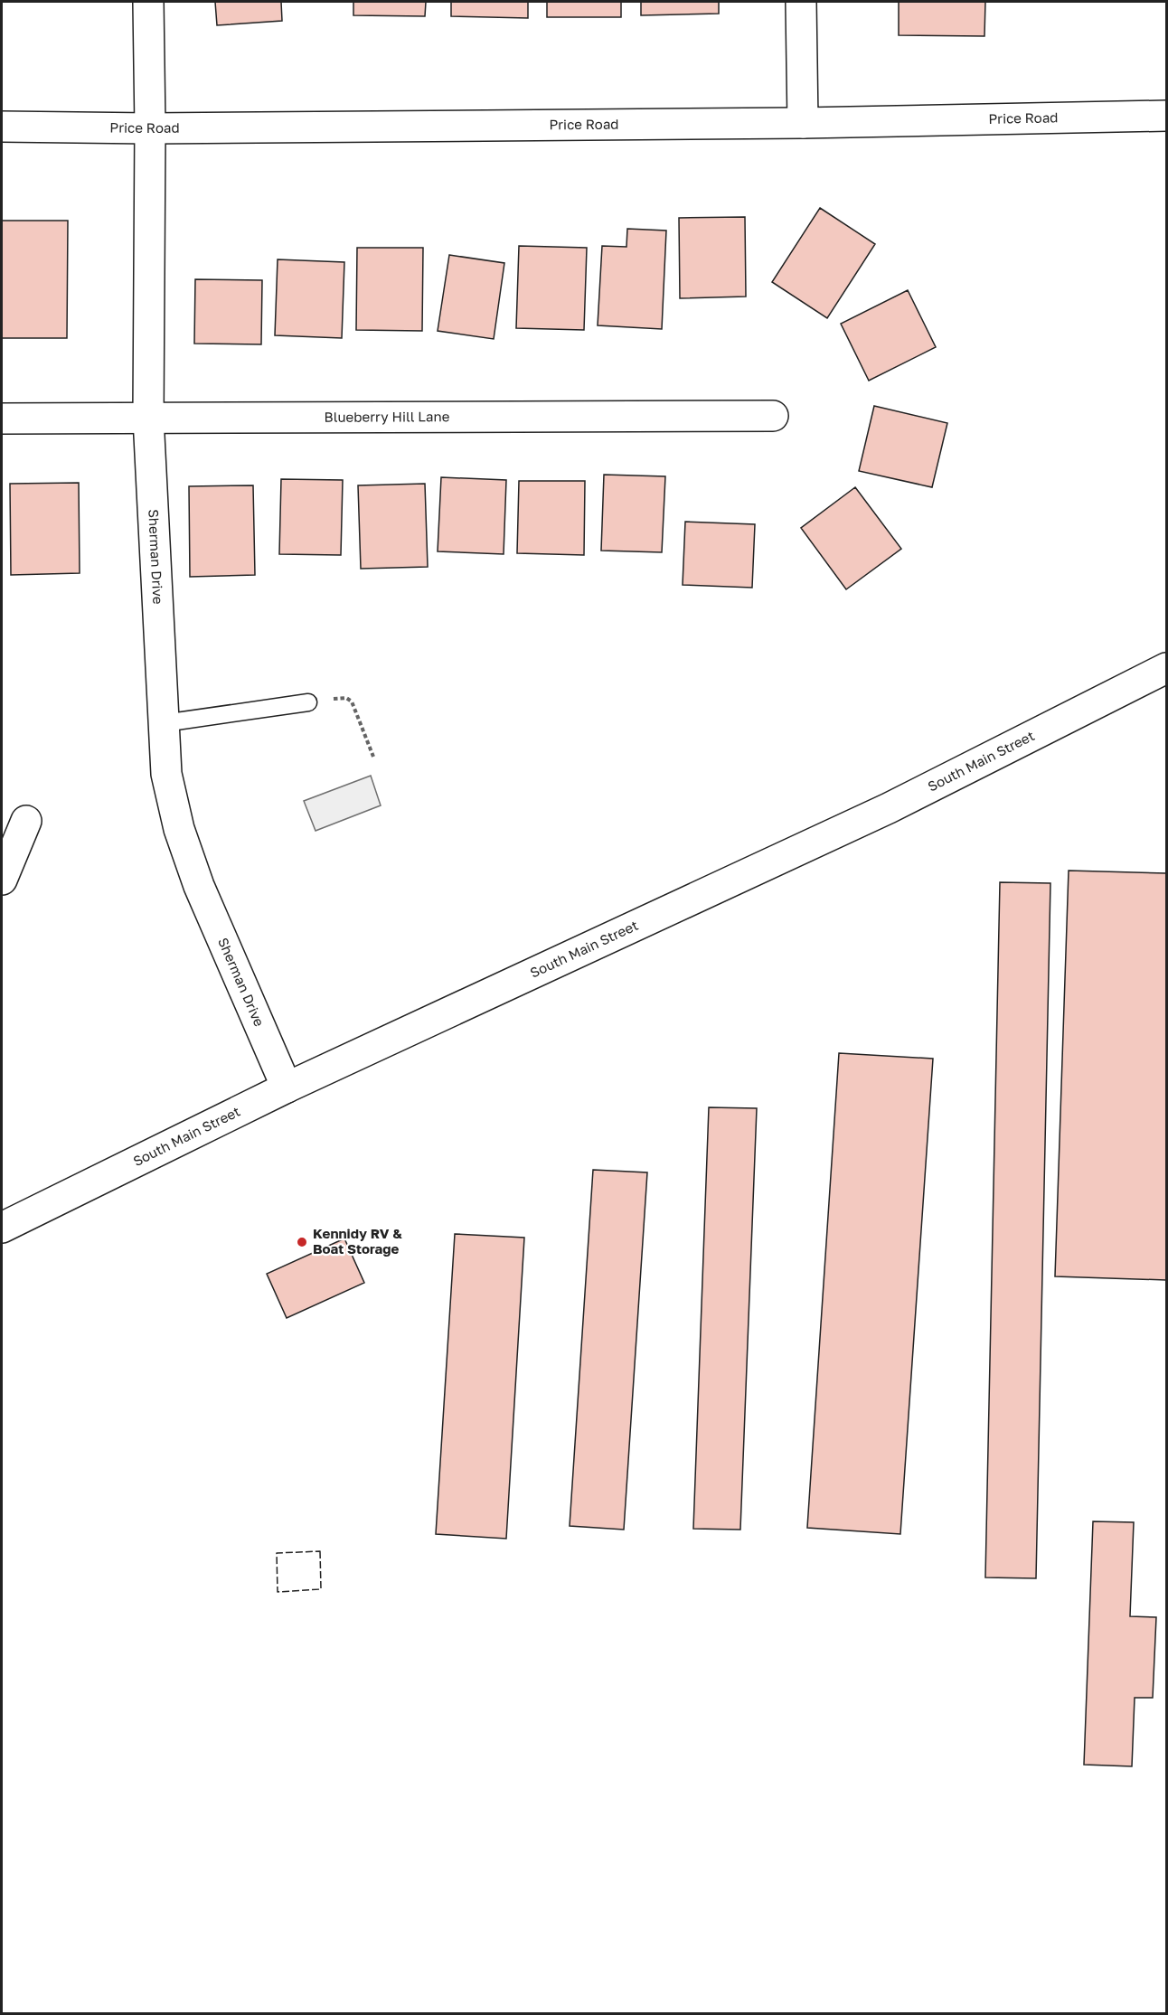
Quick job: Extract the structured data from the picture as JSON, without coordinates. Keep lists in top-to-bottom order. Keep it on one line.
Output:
{"streets":{"street":["Price Road","Blueberry Hill Lane","Sherman Drive","South Main Street"]},"crossings":[["Price Road","Sherman Drive"],["Blueberry Hill Lane","Sherman Drive"],["Sherman Drive","South Main Street"]],"places":["Kennidy RV & Boat Storage"]}
